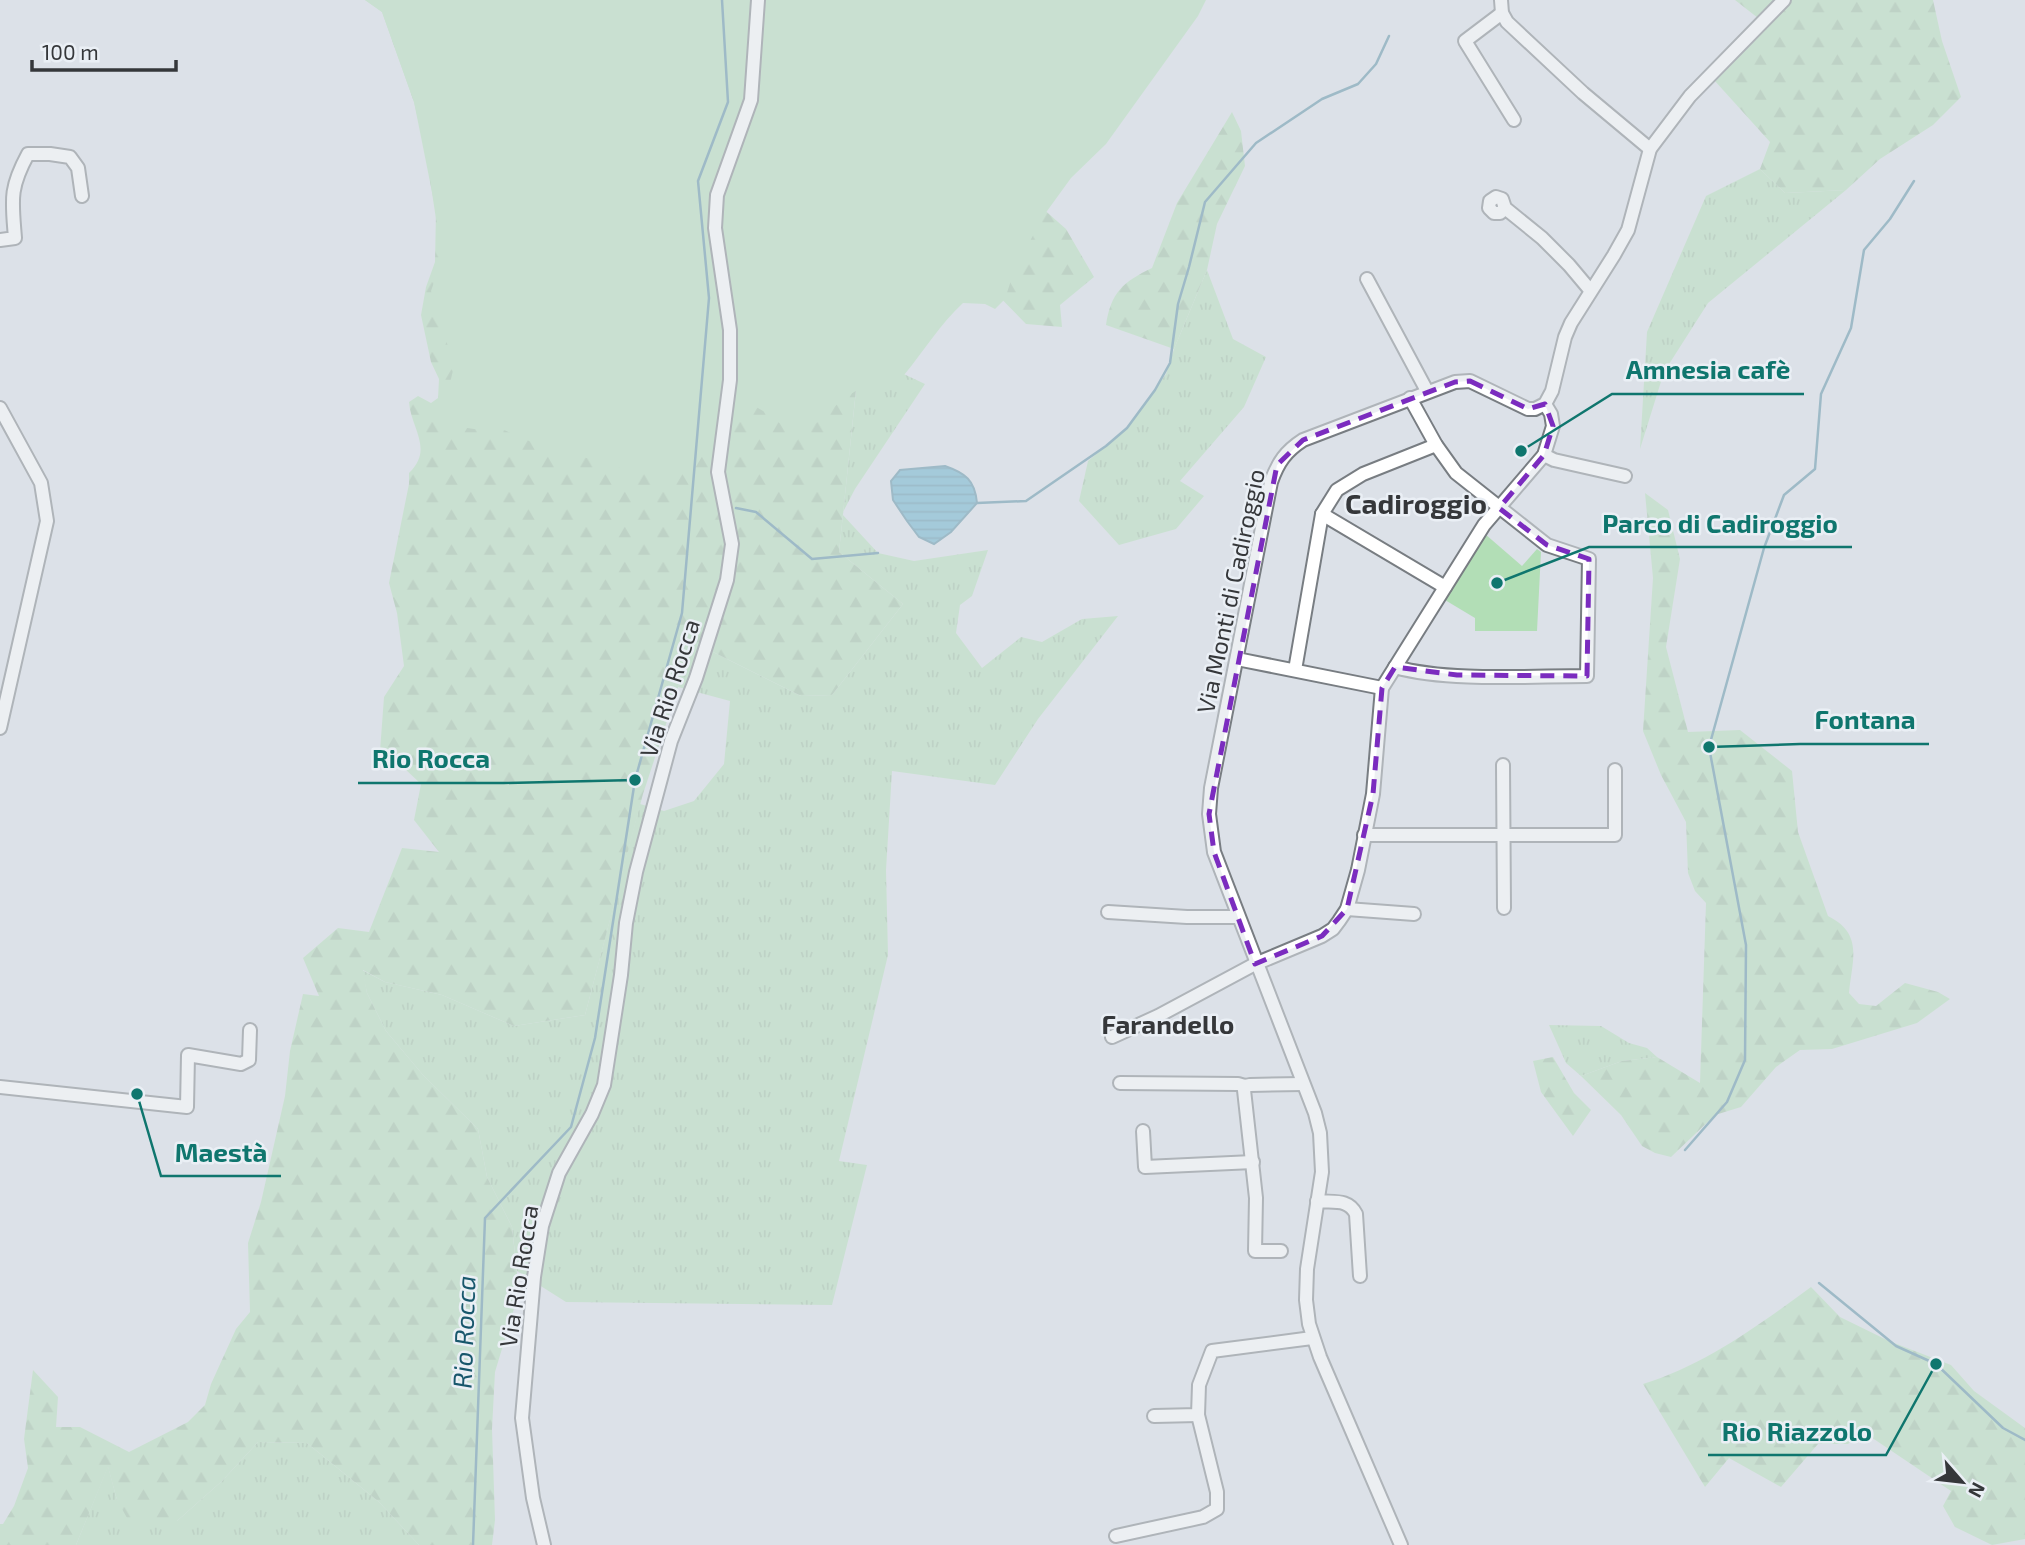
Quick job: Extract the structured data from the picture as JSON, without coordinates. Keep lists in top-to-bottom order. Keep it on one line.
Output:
{"streets":{"street":["Via Monti di Cadiroggio","Via Rio Rocca"]},"districts":["Cadiroggio","Farandello"],"water":["Rio Rocca"],"places":["Amnesia cafè","Parco di Cadiroggio","Fontana","Rio Rocca","Maestà","Rio Riazzolo"],"scale_bar":"100 m","north":"bottom right"}
